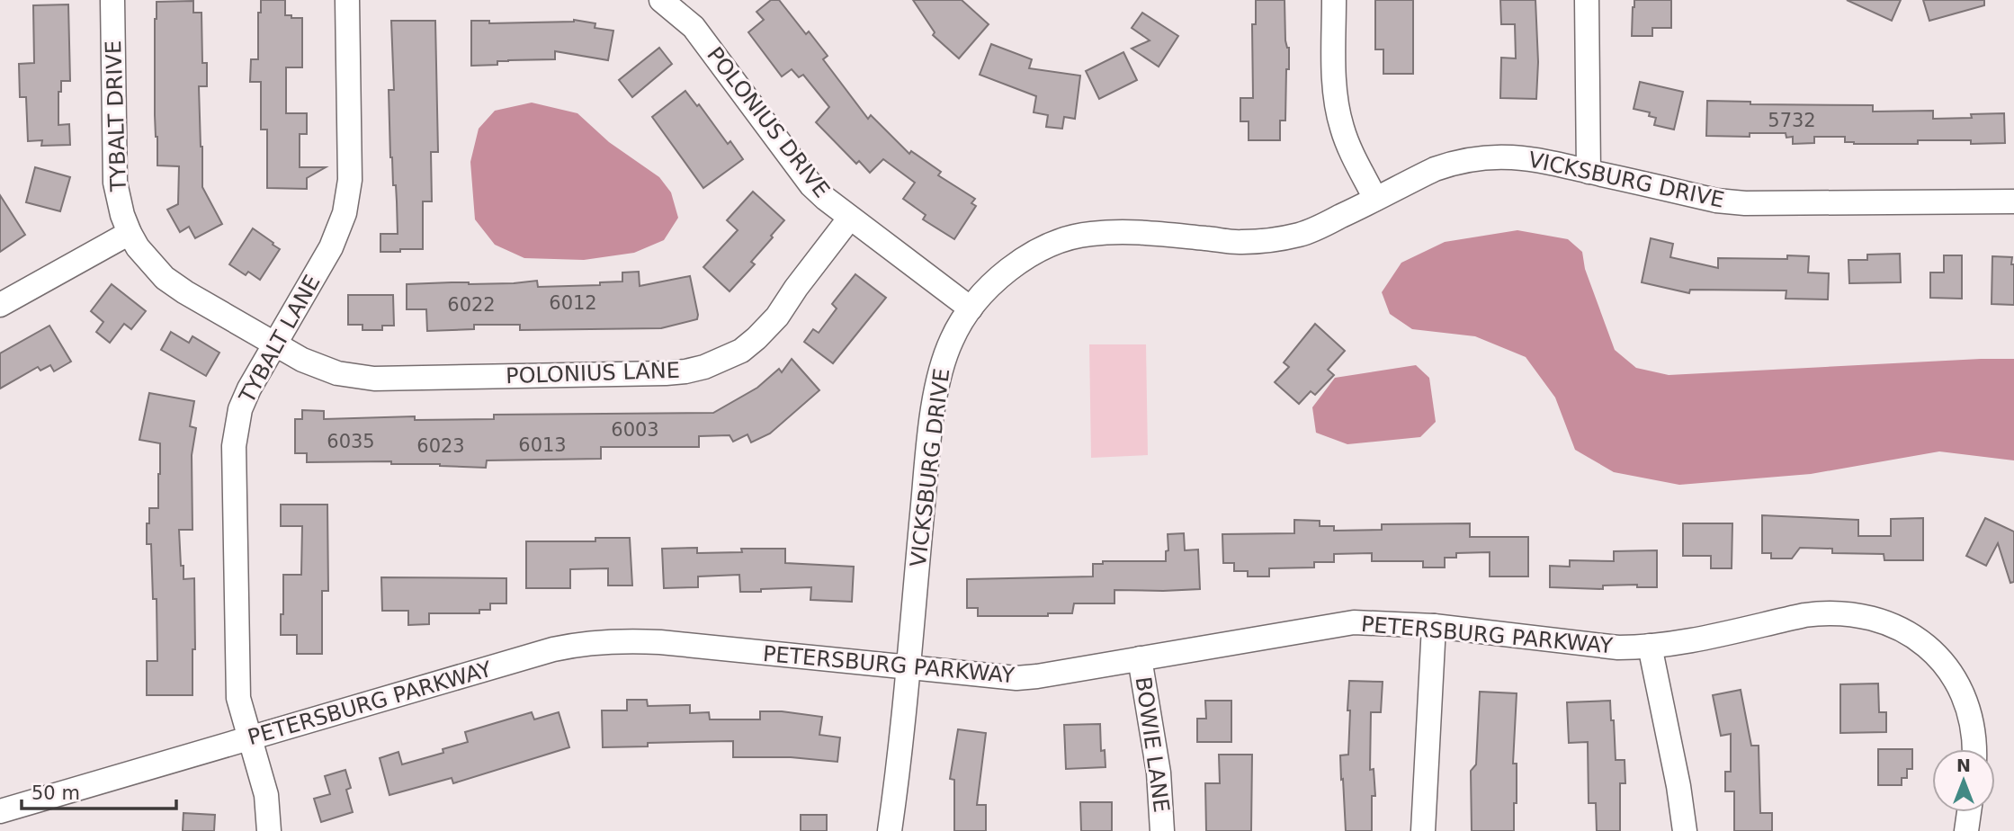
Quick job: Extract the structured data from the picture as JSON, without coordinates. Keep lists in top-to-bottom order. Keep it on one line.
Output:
{"streets":{"street":["TYBALT DRIVE","POLONIUS DRIVE","VICKSBURG DRIVE","TYBALT LANE","POLONIUS LANE","PETERSBURG PARKWAY","BOWIE LANE"]},"crossings":[["TYBALT DRIVE","TYBALT LANE"],["TYBALT DRIVE","POLONIUS LANE"],["POLONIUS DRIVE","VICKSBURG DRIVE"],["POLONIUS DRIVE","POLONIUS LANE"],["VICKSBURG DRIVE","PETERSBURG PARKWAY"],["TYBALT LANE","POLONIUS LANE"],["TYBALT LANE","PETERSBURG PARKWAY"],["PETERSBURG PARKWAY","BOWIE LANE"]],"house_numbers":["5732","6012","6022","6003","6035","6013","6023"],"scale_bar":"50 m","north":"top"}
